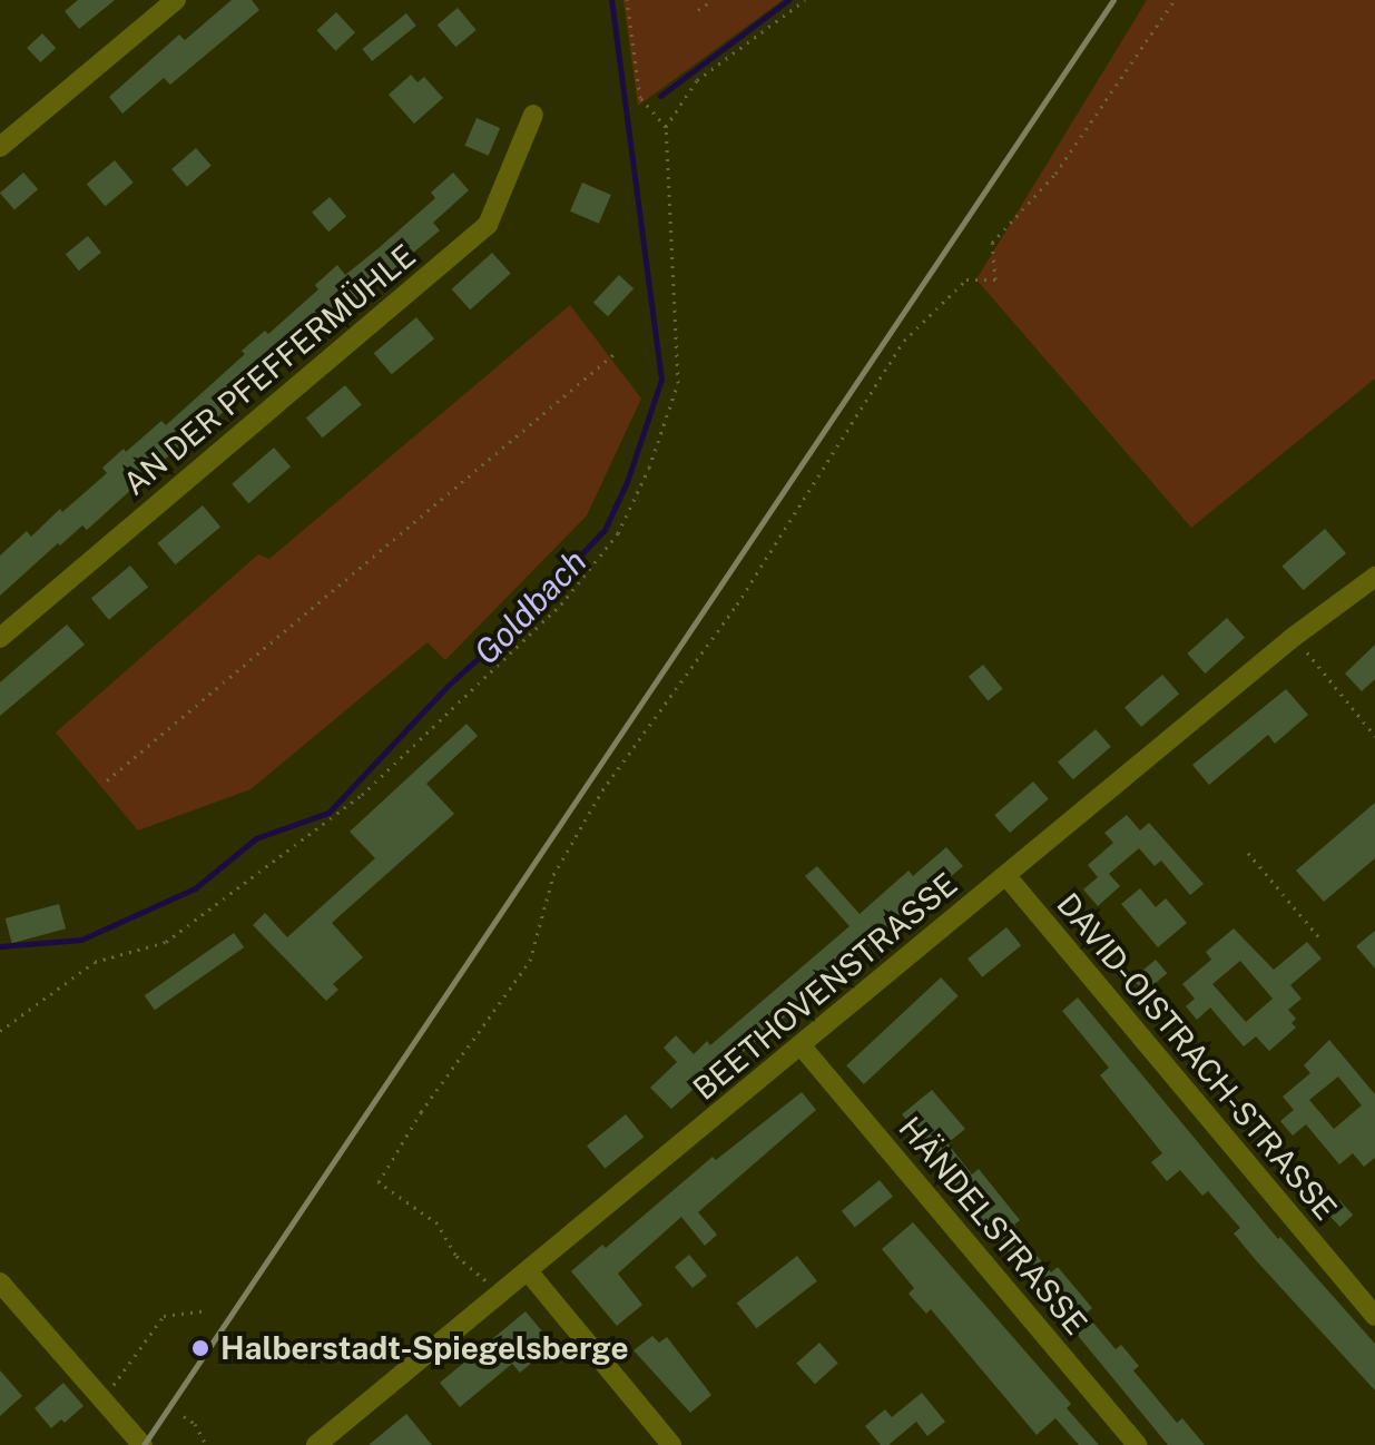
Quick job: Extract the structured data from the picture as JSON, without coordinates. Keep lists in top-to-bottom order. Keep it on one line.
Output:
{"streets":{"street":["AN DER PFEFFERMÜHLE","BEETHOVENSTRASSE","DAVID-OISTRACH-STRASSE","HÄNDELSTRASSE"]},"crossings":[["BEETHOVENSTRASSE","DAVID-OISTRACH-STRASSE"],["BEETHOVENSTRASSE","HÄNDELSTRASSE"]],"water":["Goldbach"],"places":["Halberstadt-Spiegelsberge"]}
